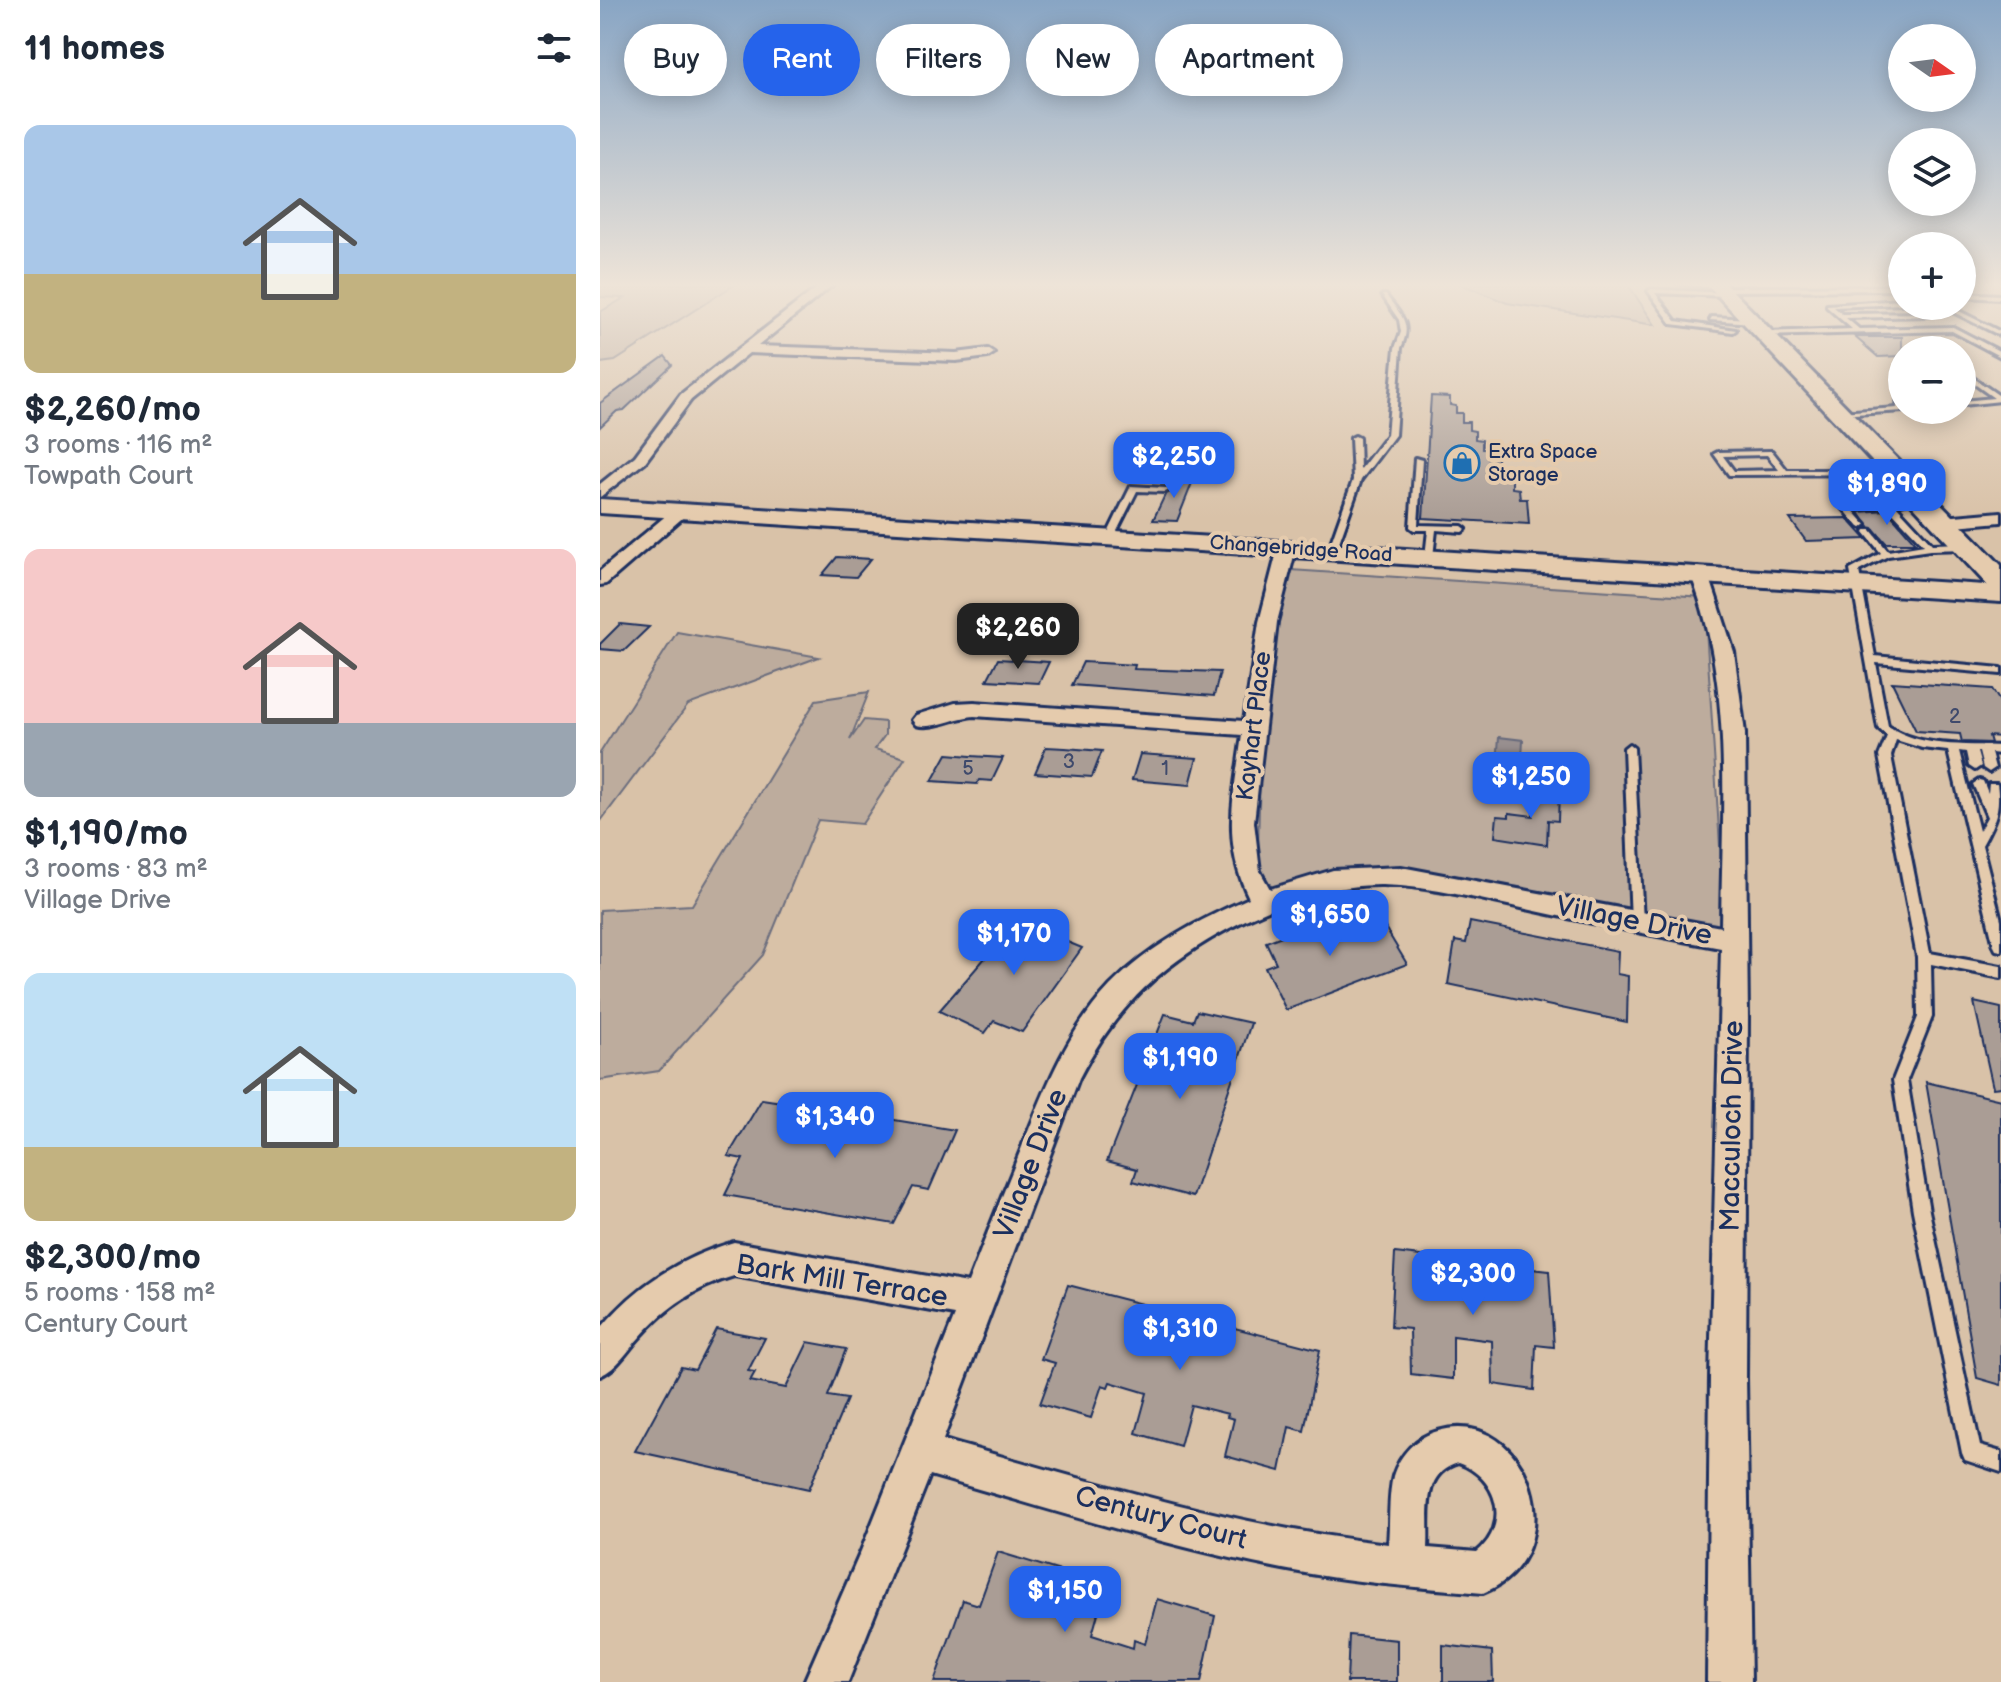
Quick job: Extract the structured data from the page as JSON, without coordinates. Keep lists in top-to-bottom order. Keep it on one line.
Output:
{"streets":{"main road":["Changebridge Road"],"street":["Kayhart Place","Village Drive","Macculoch Drive","Bark Mill Terrace","Century Court"]},"crossings":[["Changebridge Road","Kayhart Place"],["Changebridge Road","Macculoch Drive"],["Kayhart Place","Village Drive"],["Village Drive","Macculoch Drive"],["Village Drive","Bark Mill Terrace"],["Village Drive","Century Court"]],"places":{"shop":["Extra Space Storage"]},"house_numbers":["2","3","5","1"],"north":"right","page":{"heading":"11 homes","map_buttons":["+","−"],"chip":["Buy","Rent","Filters","New","Apartment"],"list":[{"name":"$2,260/mo","note":"3 rooms · 116 m² · Towpath Court"},{"name":"$1,190/mo","note":"3 rooms · 83 m² · Village Drive"},{"name":"$2,300/mo","note":"5 rooms · 158 m² · Century Court"}],"price":["$2,250","$1,890","$2,260","$1,250","$1,650","$1,170","$1,190","$1,340","$2,300","$1,310","$1,150"]}}
